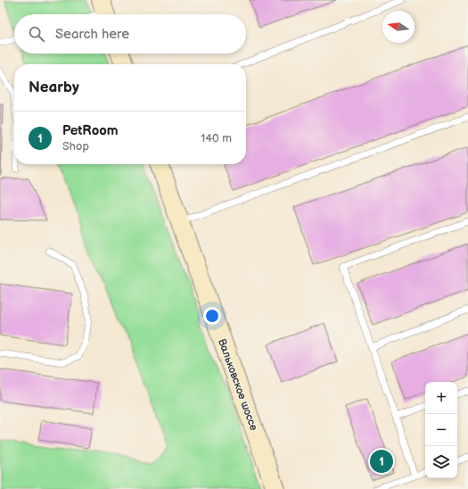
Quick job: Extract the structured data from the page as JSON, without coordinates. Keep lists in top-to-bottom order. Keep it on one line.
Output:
{"streets":{"main road":["Вальковское шоссе"]},"north":"left","page":{"search":"Search here","heading":"Nearby","list":[{"mark":"1","name":"PetRoom","note":"Shop","value":"140 m"}],"map_buttons":["+","−"],"pins":"1"}}
